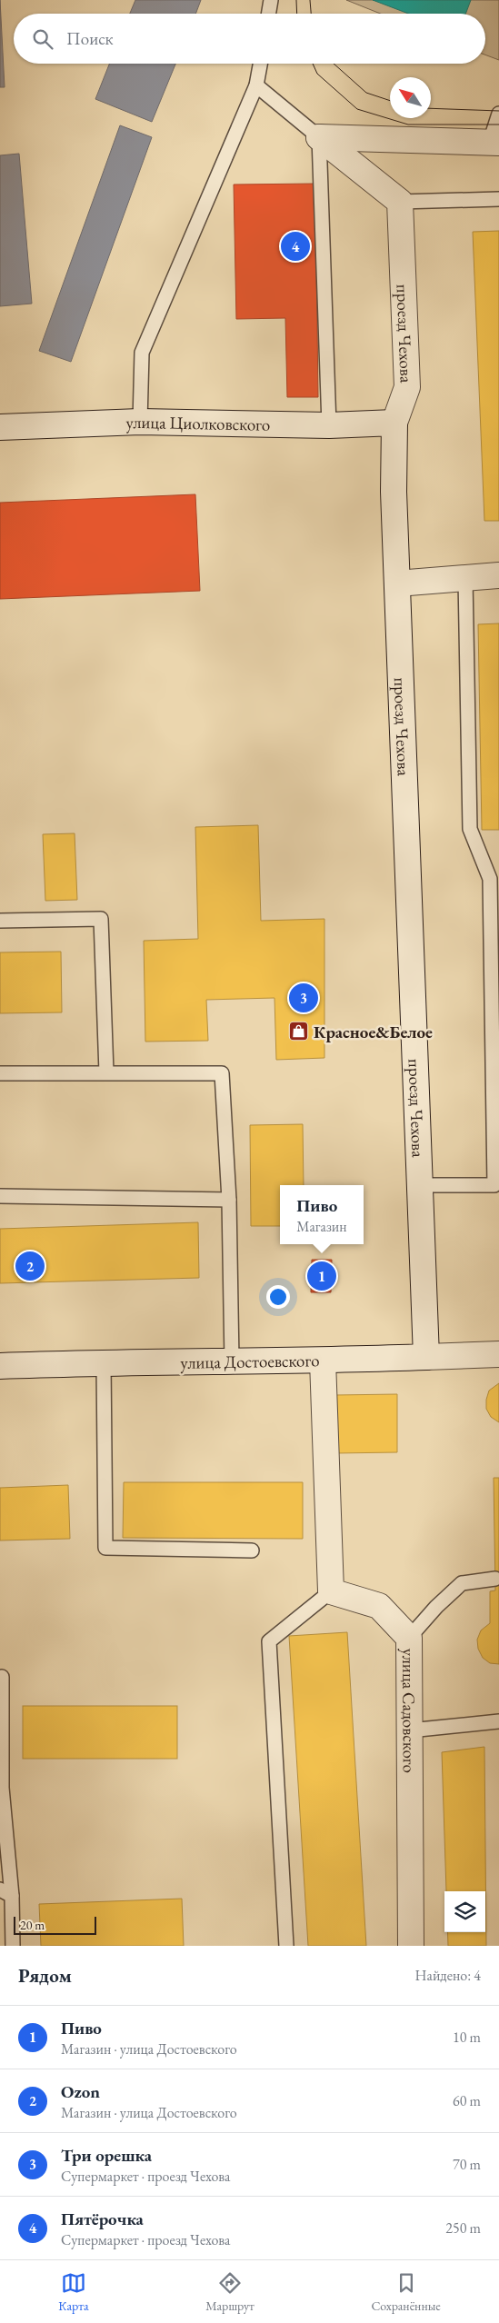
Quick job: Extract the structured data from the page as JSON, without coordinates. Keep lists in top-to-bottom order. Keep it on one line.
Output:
{"streets":{"street":["проезд Чехова","улица Циолковского","улица Достоевского","улица Садовского"]},"crossings":[["проезд Чехова","улица Циолковского"],["проезд Чехова","улица Достоевского"]],"places":{"shop":["Красное&Белое"]},"scale_bar":"20 m","north":"top left","page":{"search":"Поиск","pins":["4","3","2","1"],"popup":["Пиво","Магазин"],"scale":"20 m","heading":["Рядом","Найдено: 4"],"list":[{"mark":"1","name":"Пиво","note":"Магазин · улица Достоевского","value":"10 m"},{"mark":"2","name":"Ozon","note":"Магазин · улица Достоевского","value":"60 m"},{"mark":"3","name":"Три орешка","note":"Супермаркет · проезд Чехова","value":"70 m"},{"mark":"4","name":"Пятёрочка","note":"Супермаркет · проезд Чехова","value":"250 m"}],"nav":["Карта","Маршрут","Сохранённые"]}}
